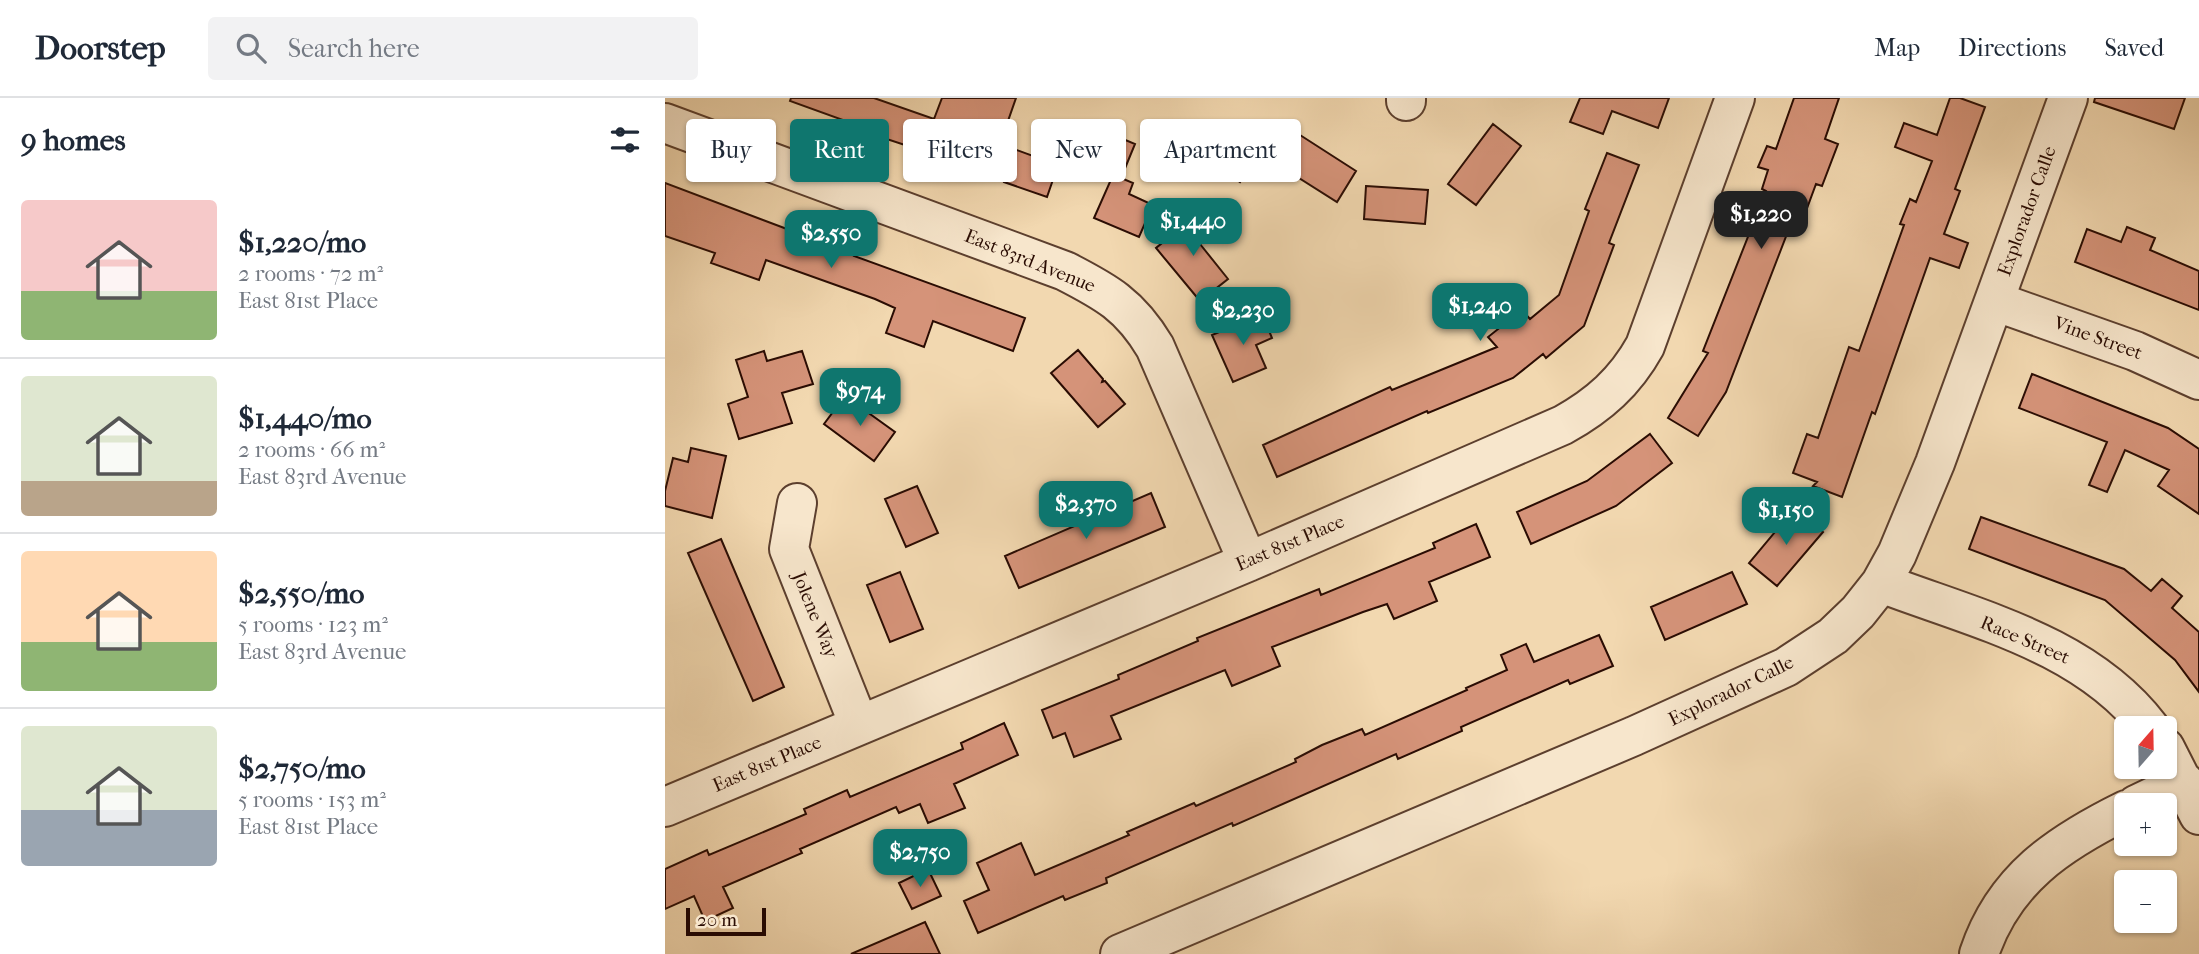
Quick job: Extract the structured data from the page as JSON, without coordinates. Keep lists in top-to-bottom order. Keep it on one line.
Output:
{"streets":{"street":["Explorador Calle","East 83rd Avenue","Vine Street","East 81st Place","Jolene Way","Race Street"]},"crossings":[["Explorador Calle","Vine Street"],["Explorador Calle","Race Street"],["East 83rd Avenue","East 81st Place"],["East 81st Place","Jolene Way"]],"scale_bar":"20 m","north":"top","page":{"header":"Doorstep","search":"Search here","nav":["Map","Directions","Saved"],"heading":"9 homes","chip":["Buy","Rent","Filters","New","Apartment"],"list":[{"name":"$1,220/mo","note":"2 rooms · 72 m² · East 81st Place"},{"name":"$1,440/mo","note":"2 rooms · 66 m² · East 83rd Avenue"},{"name":"$2,550/mo","note":"5 rooms · 123 m² · East 83rd Avenue"},{"name":"$2,750/mo","note":"5 rooms · 153 m² · East 81st Place"}],"price":["$1,220","$1,440","$2,550","$1,240","$2,230","$974","$2,370","$1,150","$2,750"],"map_buttons":["+","−"],"scale":"20 m"}}
